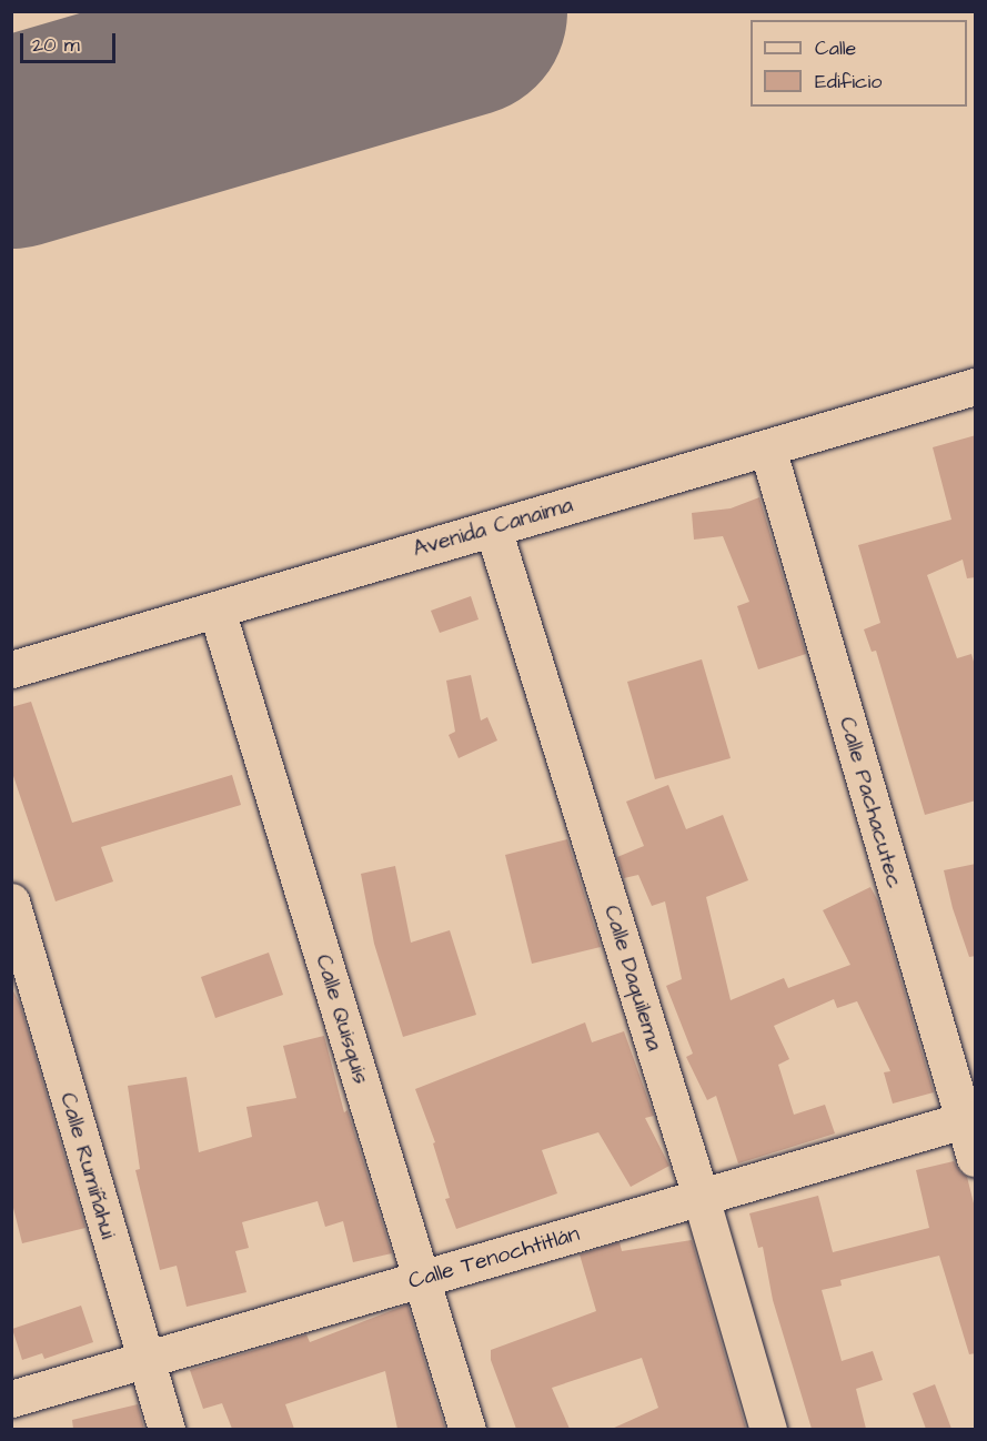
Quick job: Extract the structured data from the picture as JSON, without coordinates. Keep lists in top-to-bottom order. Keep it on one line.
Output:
{"streets":{"street":["Avenida Canaima","Calle Pachacutec","Calle Daquilema","Calle Quisquis","Calle Rumiñahui","Calle Tenochtitlán"]},"crossings":[["Avenida Canaima","Calle Pachacutec"],["Avenida Canaima","Calle Daquilema"],["Avenida Canaima","Calle Quisquis"],["Calle Pachacutec","Calle Tenochtitlán"],["Calle Daquilema","Calle Tenochtitlán"],["Calle Quisquis","Calle Tenochtitlán"],["Calle Rumiñahui","Calle Tenochtitlán"]],"legend":["Calle","Edificio"],"scale_bar":"20 m"}
